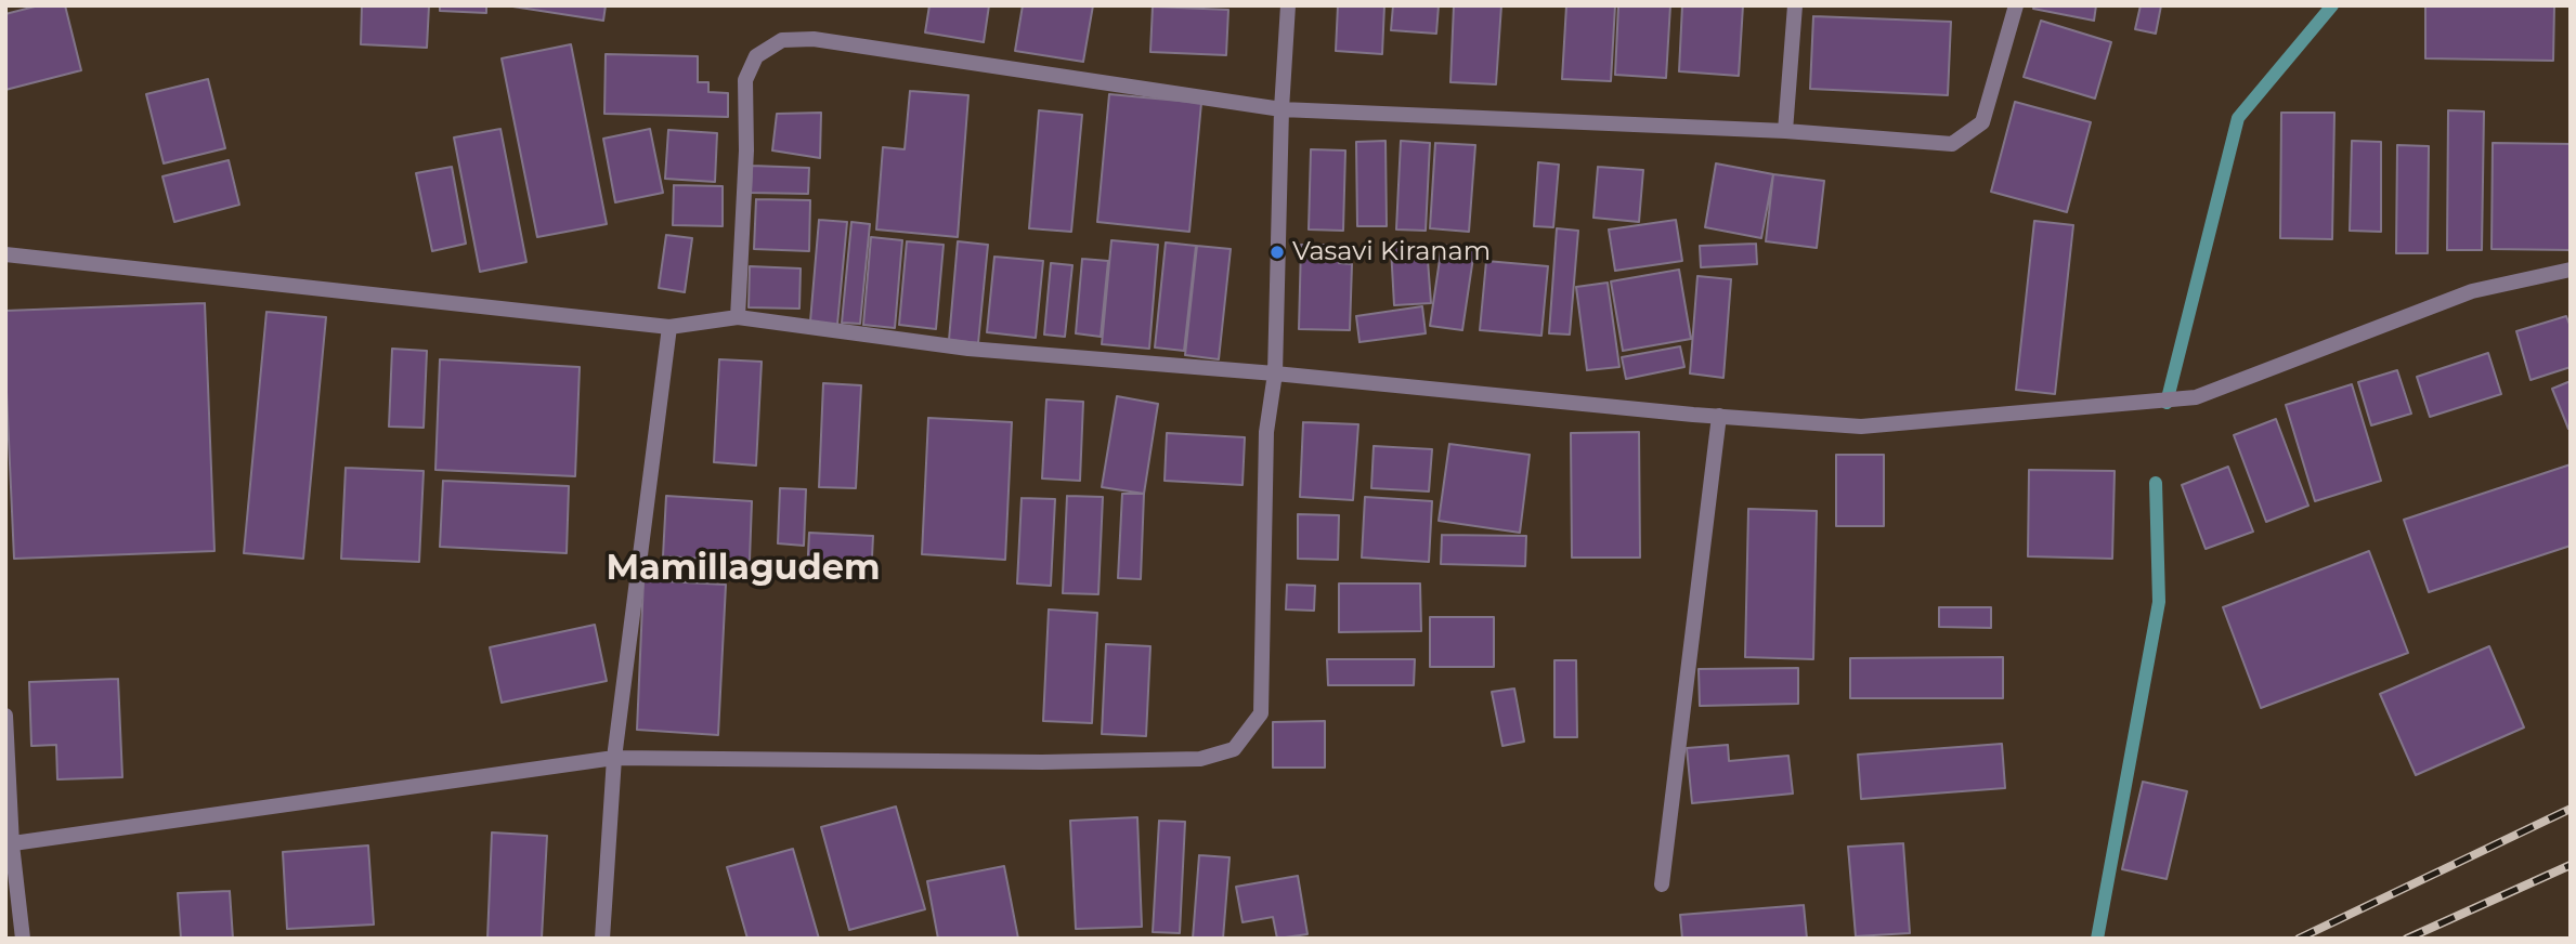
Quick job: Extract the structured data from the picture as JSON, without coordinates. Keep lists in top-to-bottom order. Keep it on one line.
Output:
{"districts":["Mamillagudem"],"places":["Vasavi Kiranam"]}
